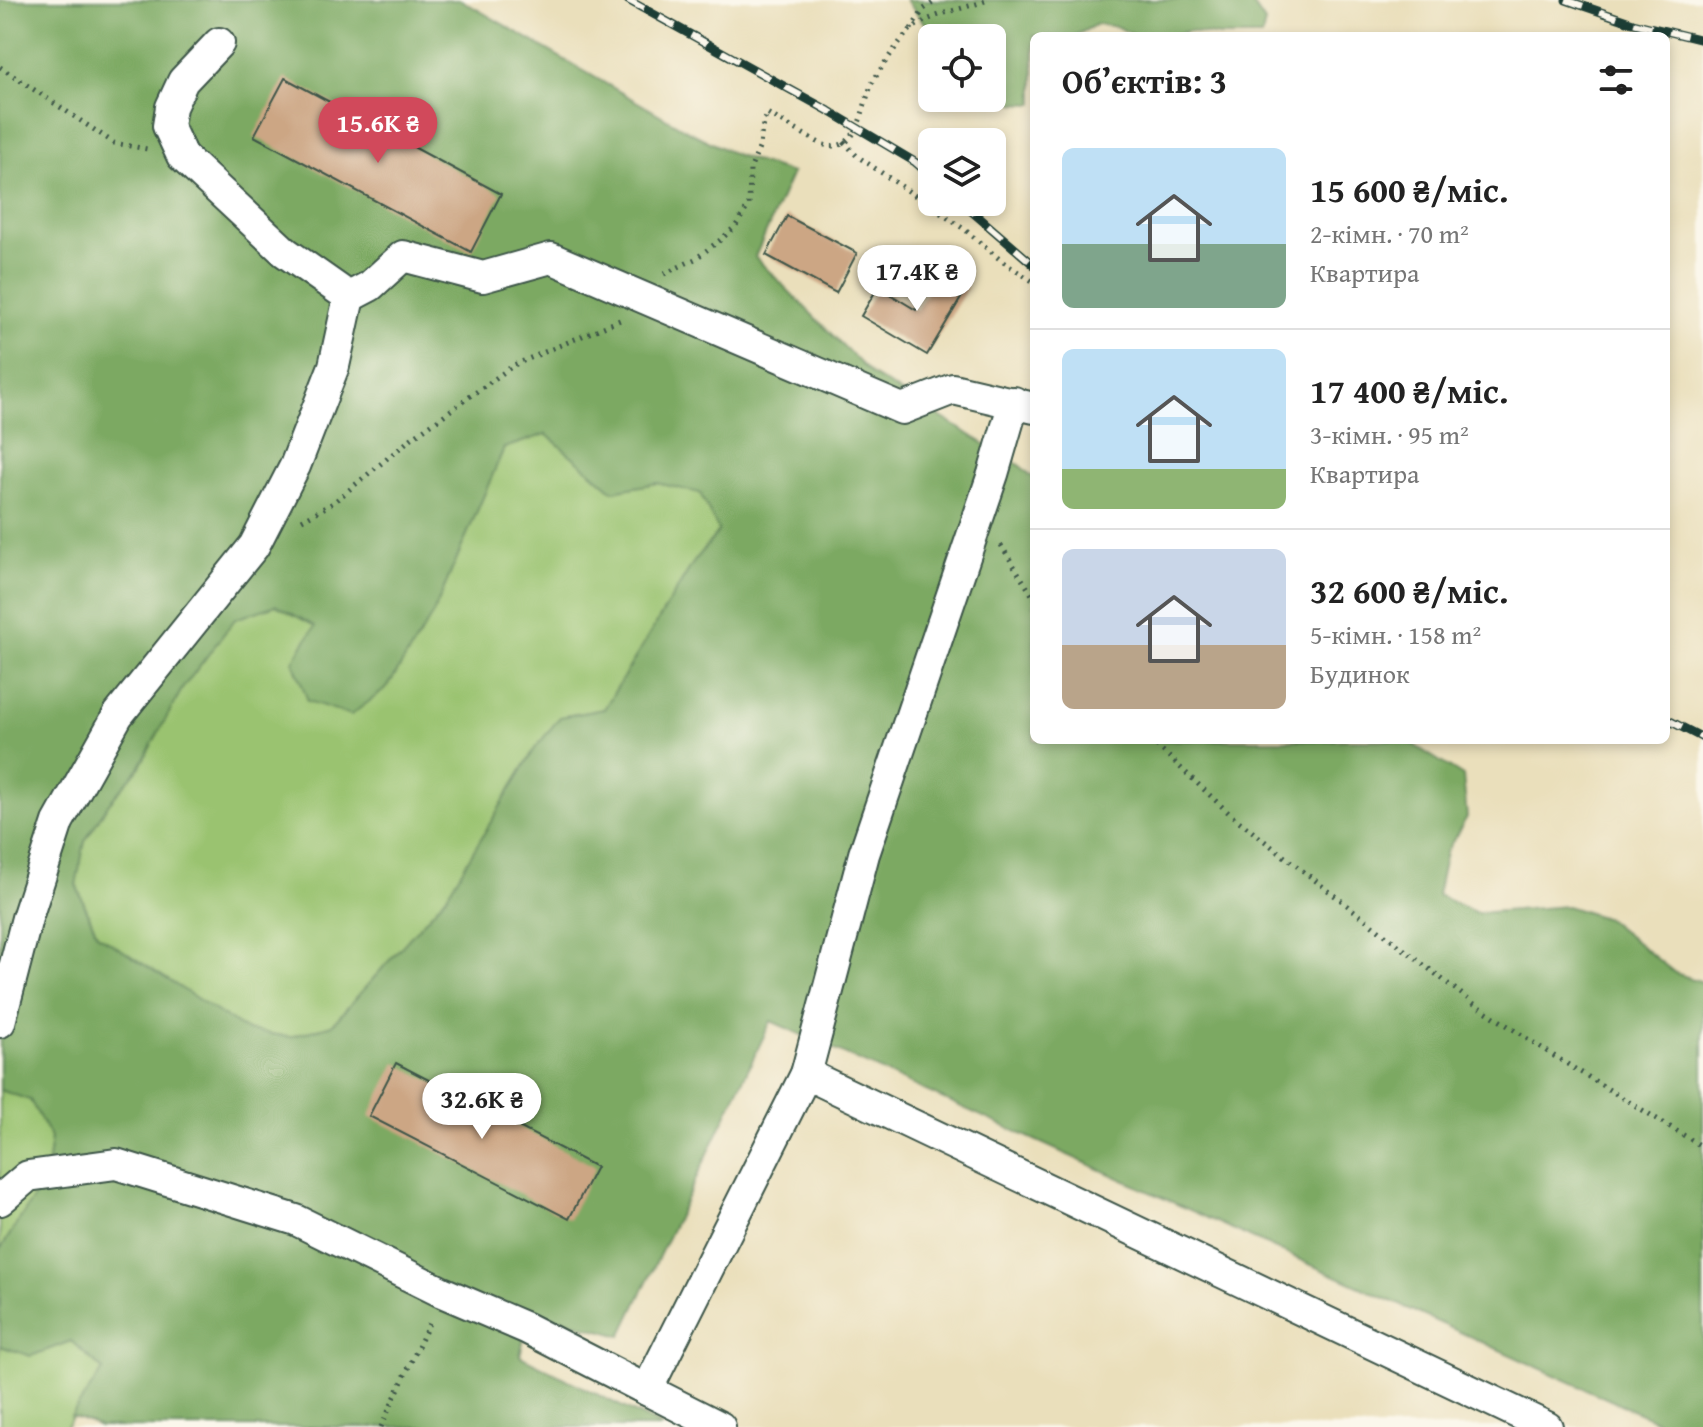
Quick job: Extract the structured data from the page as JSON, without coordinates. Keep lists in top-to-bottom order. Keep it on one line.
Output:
{"page":{"heading":"Об’єктів: 3","price":["15.6K ₴","17.4K ₴","32.6K ₴"],"list":[{"name":"15 600 ₴/міс.","note":"2-кімн. · 70 m² · Квартира"},{"name":"17 400 ₴/міс.","note":"3-кімн. · 95 m² · Квартира"},{"name":"32 600 ₴/міс.","note":"5-кімн. · 158 m² · Будинок"}]}}
